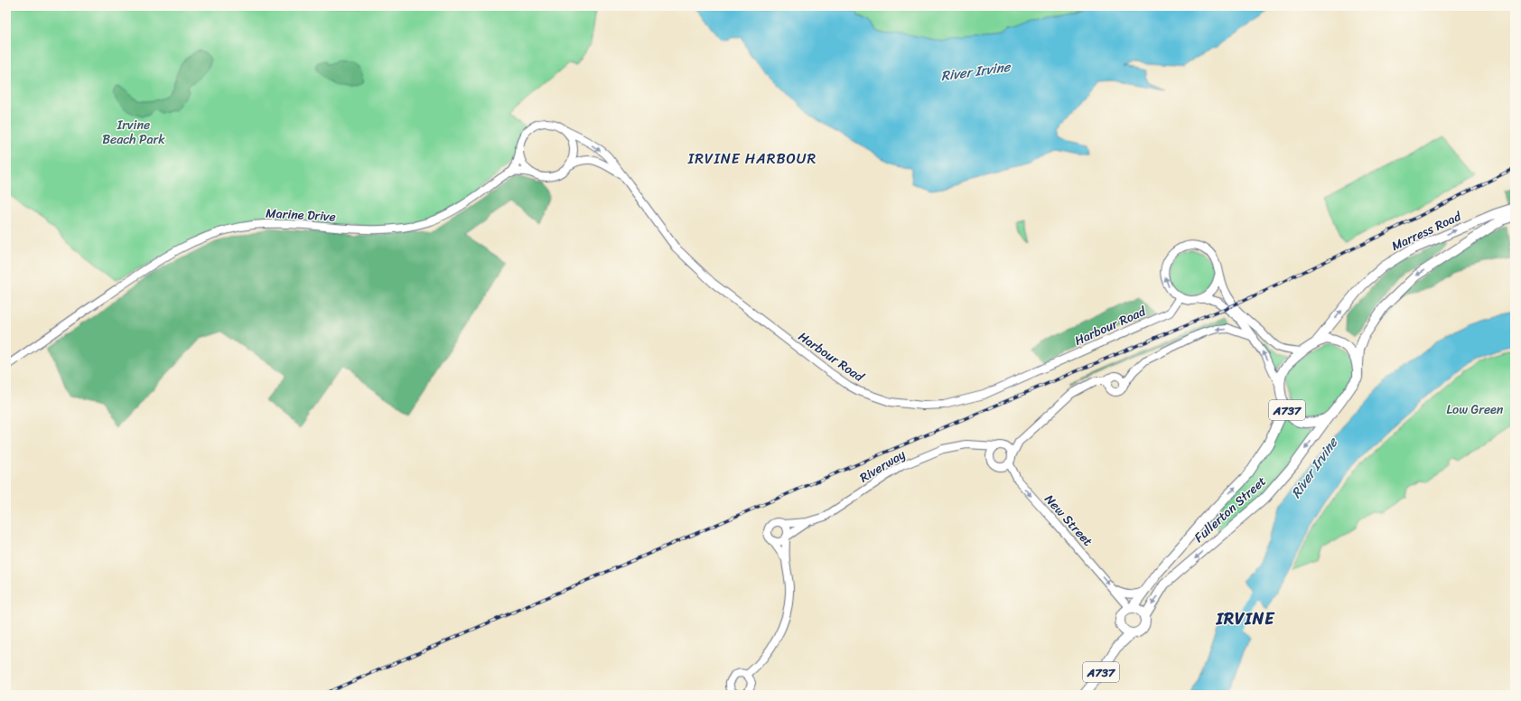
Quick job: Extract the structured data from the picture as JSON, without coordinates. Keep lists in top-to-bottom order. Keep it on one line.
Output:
{"streets":{"main road":["Marress Road","A737","Fullerton Street"],"street":["Marine Drive","Harbour Road","Riverway","New Street"]},"crossings":[["Marress Road","A737"],["Marress Road","Fullerton Street"],["A737","Fullerton Street"],["A737","New Street"],["Riverway","New Street"],["Fullerton Street","New Street"]],"one_way":["New Street"],"districts":["IRVINE HARBOUR","IRVINE"],"water":["River Irvine"],"parks":["Irvine Beach Park","Low Green"]}
